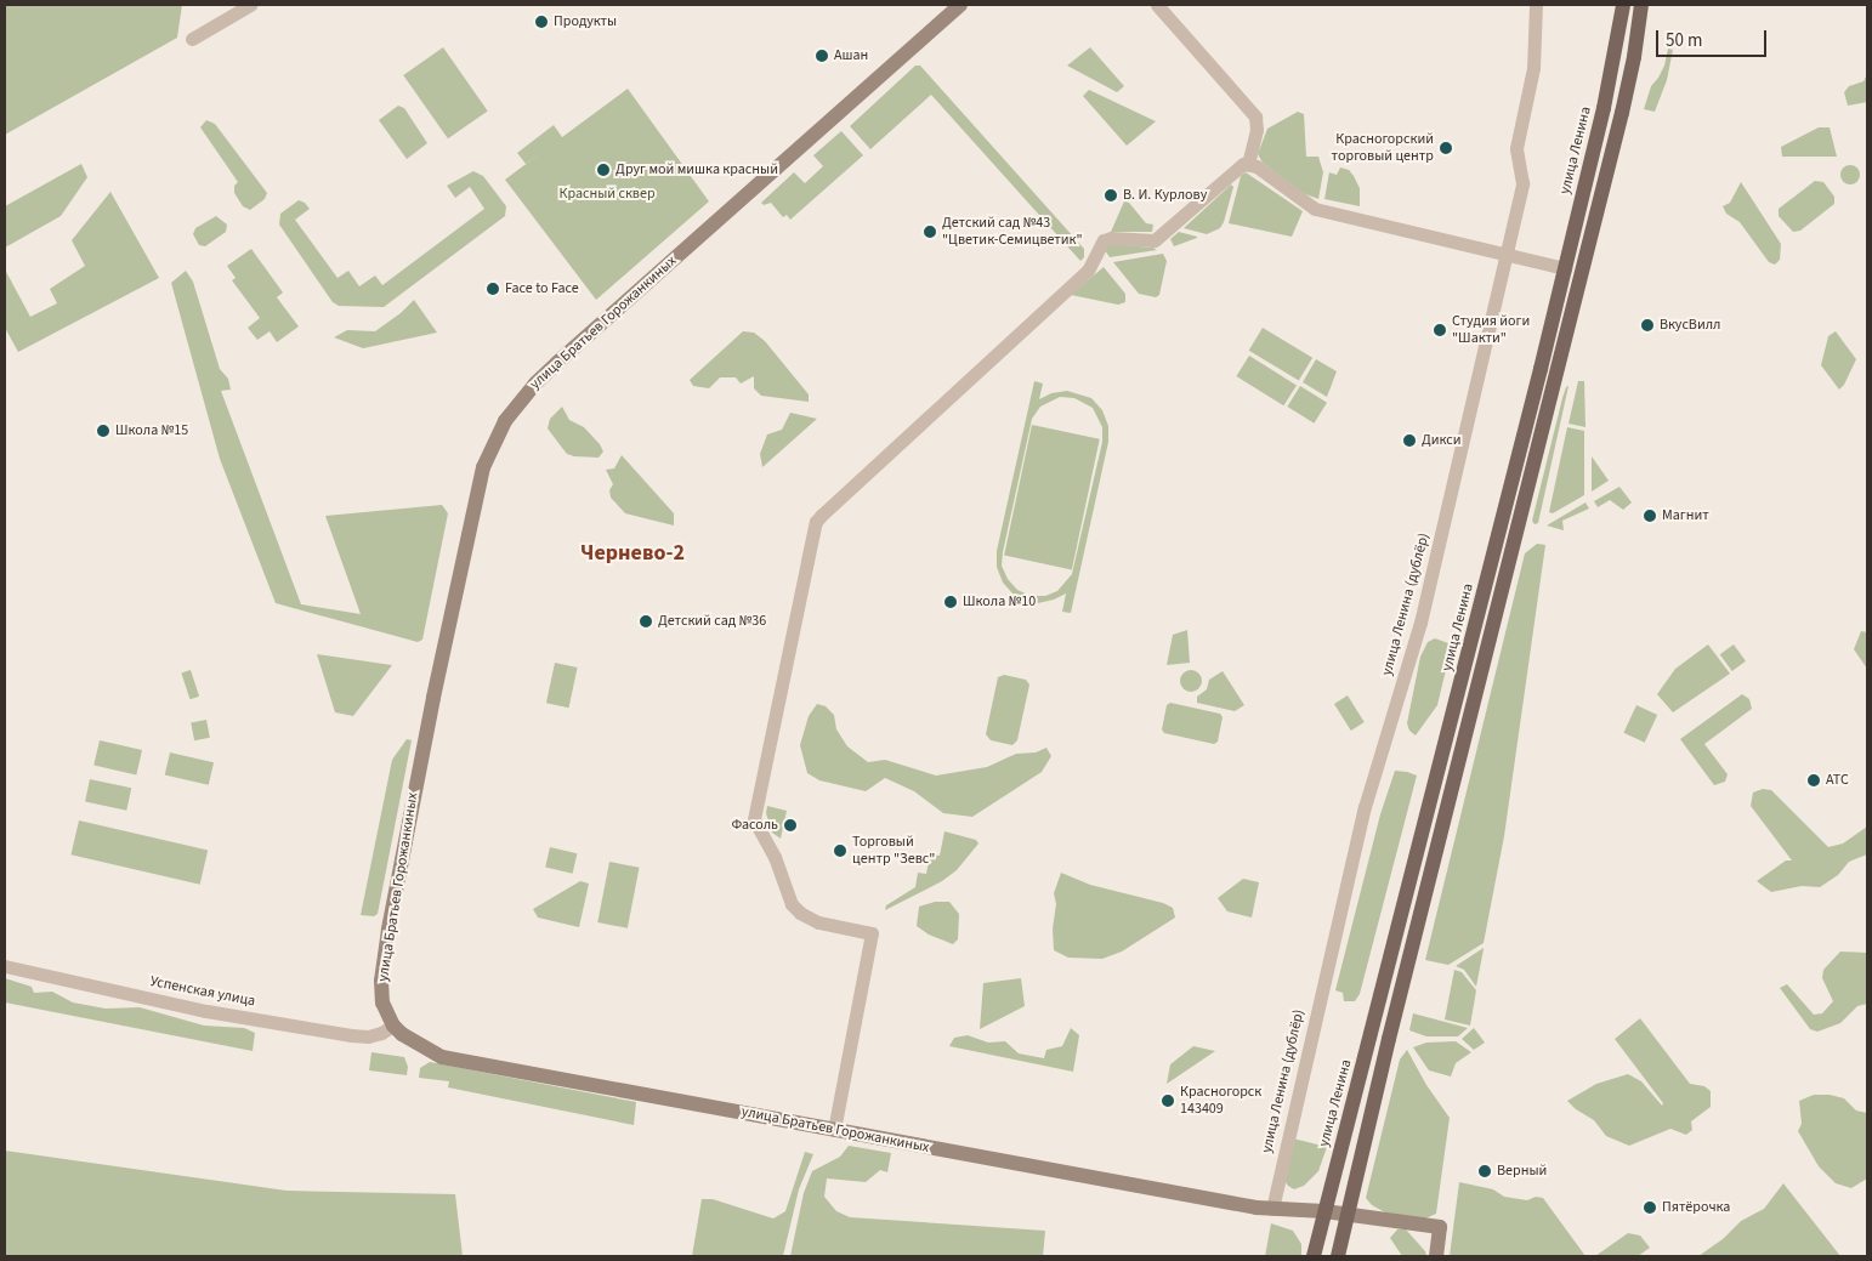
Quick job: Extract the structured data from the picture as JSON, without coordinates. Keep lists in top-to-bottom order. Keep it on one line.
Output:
{"streets":{"main road":["улица Ленина"],"street":["улица Братьев Горожанкиных","улица Ленина (дублёр)","Успенская улица"]},"crossings":[["улица Ленина","улица Братьев Горожанкиных"],["улица Братьев Горожанкиных","улица Ленина (дублёр)"],["улица Братьев Горожанкиных","Успенская улица"]],"districts":["Чернево-2"],"parks":["Красный сквер"],"places":["Продукты","Ашан","Красногорский торговый центр","Друг мой мишка красный","В. И. Курлову","Детский сад №43 \"Цветик-Семицветик\"","Face to Face","ВкусВилл","Студия йоги \"Шакти\"","Школа №15","Дикси","Магнит","Школа №10","Детский сад №36","АТС","Фасоль","Торговый центр \"Зевс\"","Красногорск 143409","Верный","Пятёрочка"],"scale_bar":"50 m"}
